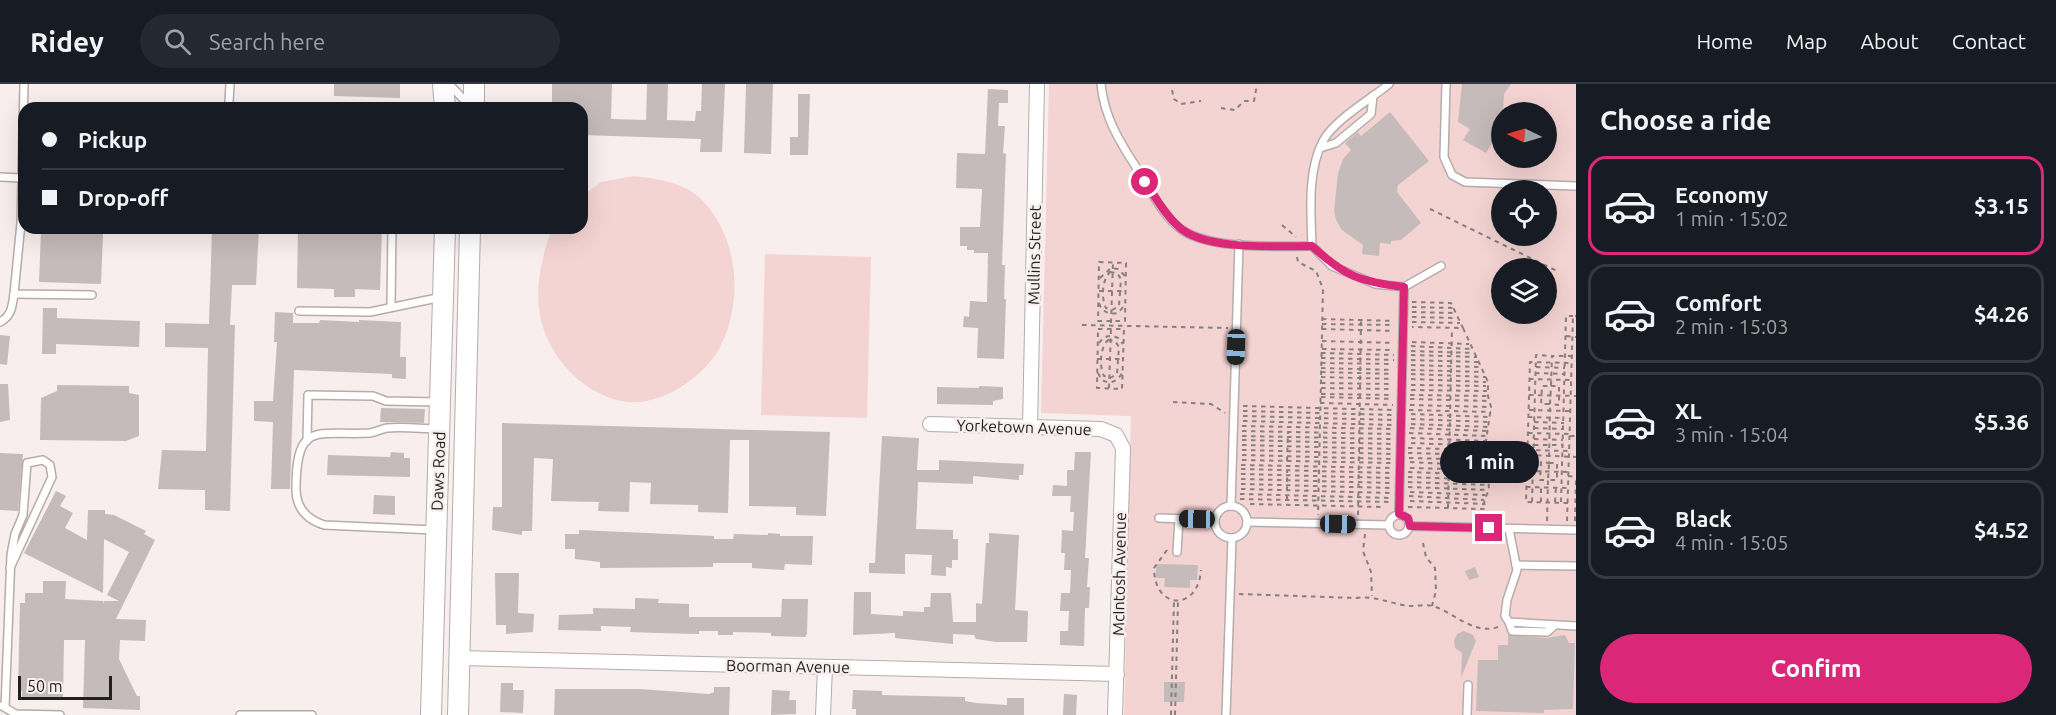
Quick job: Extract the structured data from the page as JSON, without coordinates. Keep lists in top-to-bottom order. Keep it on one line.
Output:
{"streets":{"main road":["Daws Road"],"street":["Mullins Street","Yorketown Avenue","McIntosh Avenue","Boorman Avenue"]},"crossings":[["Mullins Street","Yorketown Avenue"],["Yorketown Avenue","McIntosh Avenue"],["Daws Road","Boorman Avenue"],["McIntosh Avenue","Boorman Avenue"]],"scale_bar":"50 m","north":"left","page":{"header":"Ridey","search":"Search here","nav":["Home","Map","About","Contact"],"heading":"Choose a ride","banner":["Pickup","Drop-off"],"list":[{"name":"Economy","note":"1 min · 15:02","value":"$3.15"},{"name":"Comfort","note":"2 min · 15:03","value":"$4.26"},{"name":"XL","note":"3 min · 15:04","value":"$5.36"},{"name":"Black","note":"4 min · 15:05","value":"$4.52"}],"bubble":"1 min","buttons":"Confirm","scale":"50 m"}}
